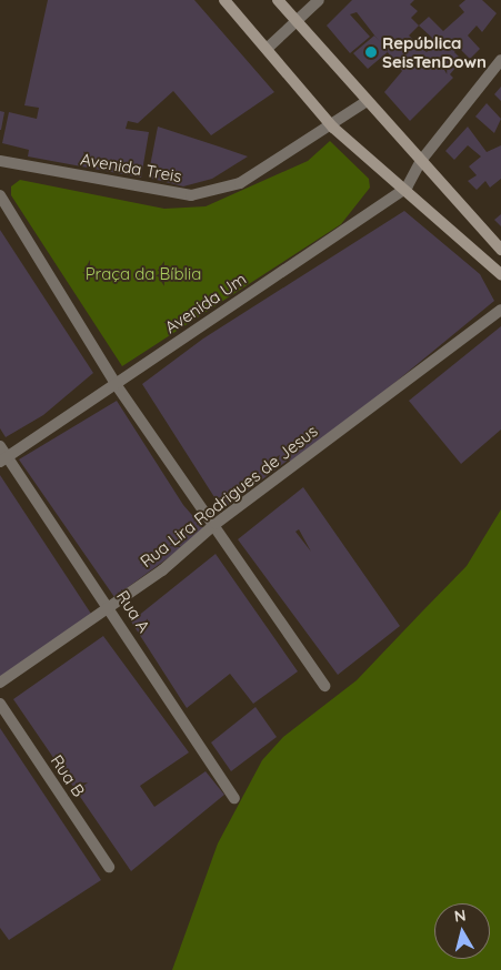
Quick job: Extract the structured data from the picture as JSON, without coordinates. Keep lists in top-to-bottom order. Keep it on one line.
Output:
{"streets":{"street":["Avenida Treis","Avenida Um","Rua Lira Rodrigues de Jesus","Rua A","Rua B"]},"crossings":[["Avenida Um","Rua A"],["Rua Lira Rodrigues de Jesus","Rua A"]],"parks":["Praça da Bíblia"],"places":["República SeisTenDown"],"north":"top"}
